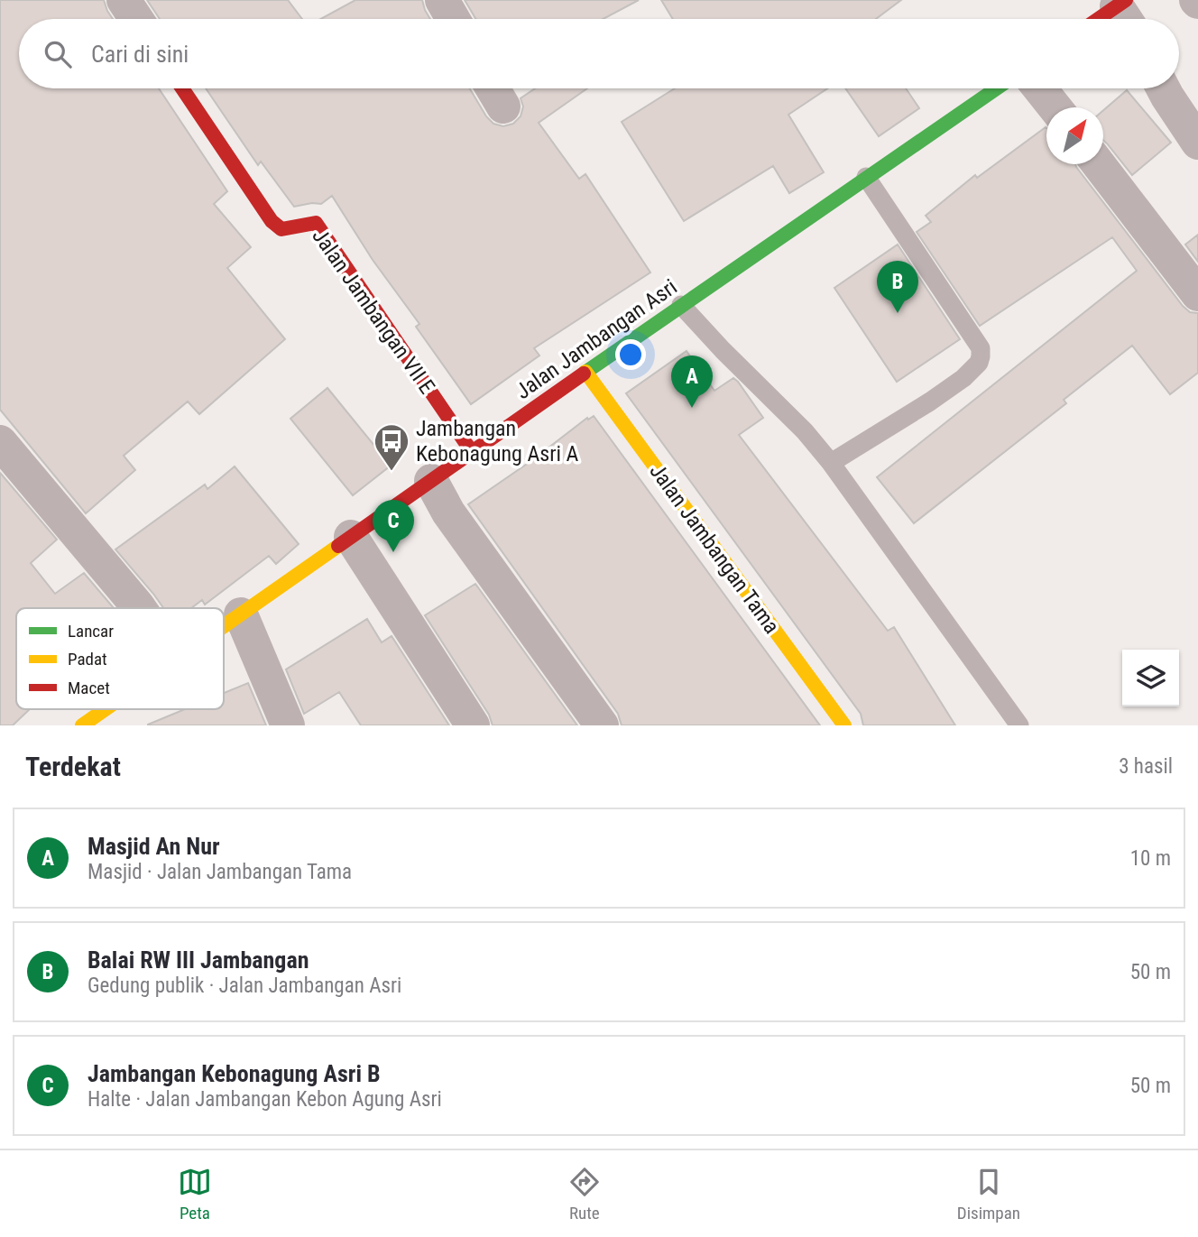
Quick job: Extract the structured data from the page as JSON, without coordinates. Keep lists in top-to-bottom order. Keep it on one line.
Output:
{"streets":{"street":["Jalan Jambangan VII E","Jalan Jambangan Asri","Jalan Jambangan Tama"]},"crossings":[["Jalan Jambangan VII E","Jalan Jambangan Asri"],["Jalan Jambangan Asri","Jalan Jambangan Tama"]],"places":{"bus stop":["Jambangan Kebonagung Asri A"]},"legend":["Lancar","Padat","Macet"],"north":"top right","page":{"search":"Cari di sini","pins":["B","A","C"],"heading":["Terdekat","3 hasil"],"list":[{"mark":"A","name":"Masjid An Nur","note":"Masjid · Jalan Jambangan Tama","value":"10 m"},{"mark":"B","name":"Balai RW III Jambangan","note":"Gedung publik · Jalan Jambangan Asri","value":"50 m"},{"mark":"C","name":"Jambangan Kebonagung Asri B","note":"Halte · Jalan Jambangan Kebon Agung Asri","value":"50 m"}],"nav":["Peta","Rute","Disimpan"]}}
